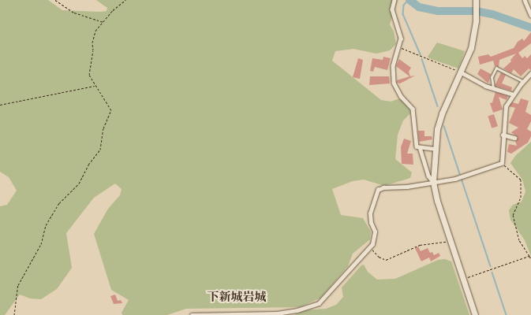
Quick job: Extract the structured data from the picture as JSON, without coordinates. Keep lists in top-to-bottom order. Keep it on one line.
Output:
{"districts":["下新城岩城"]}
